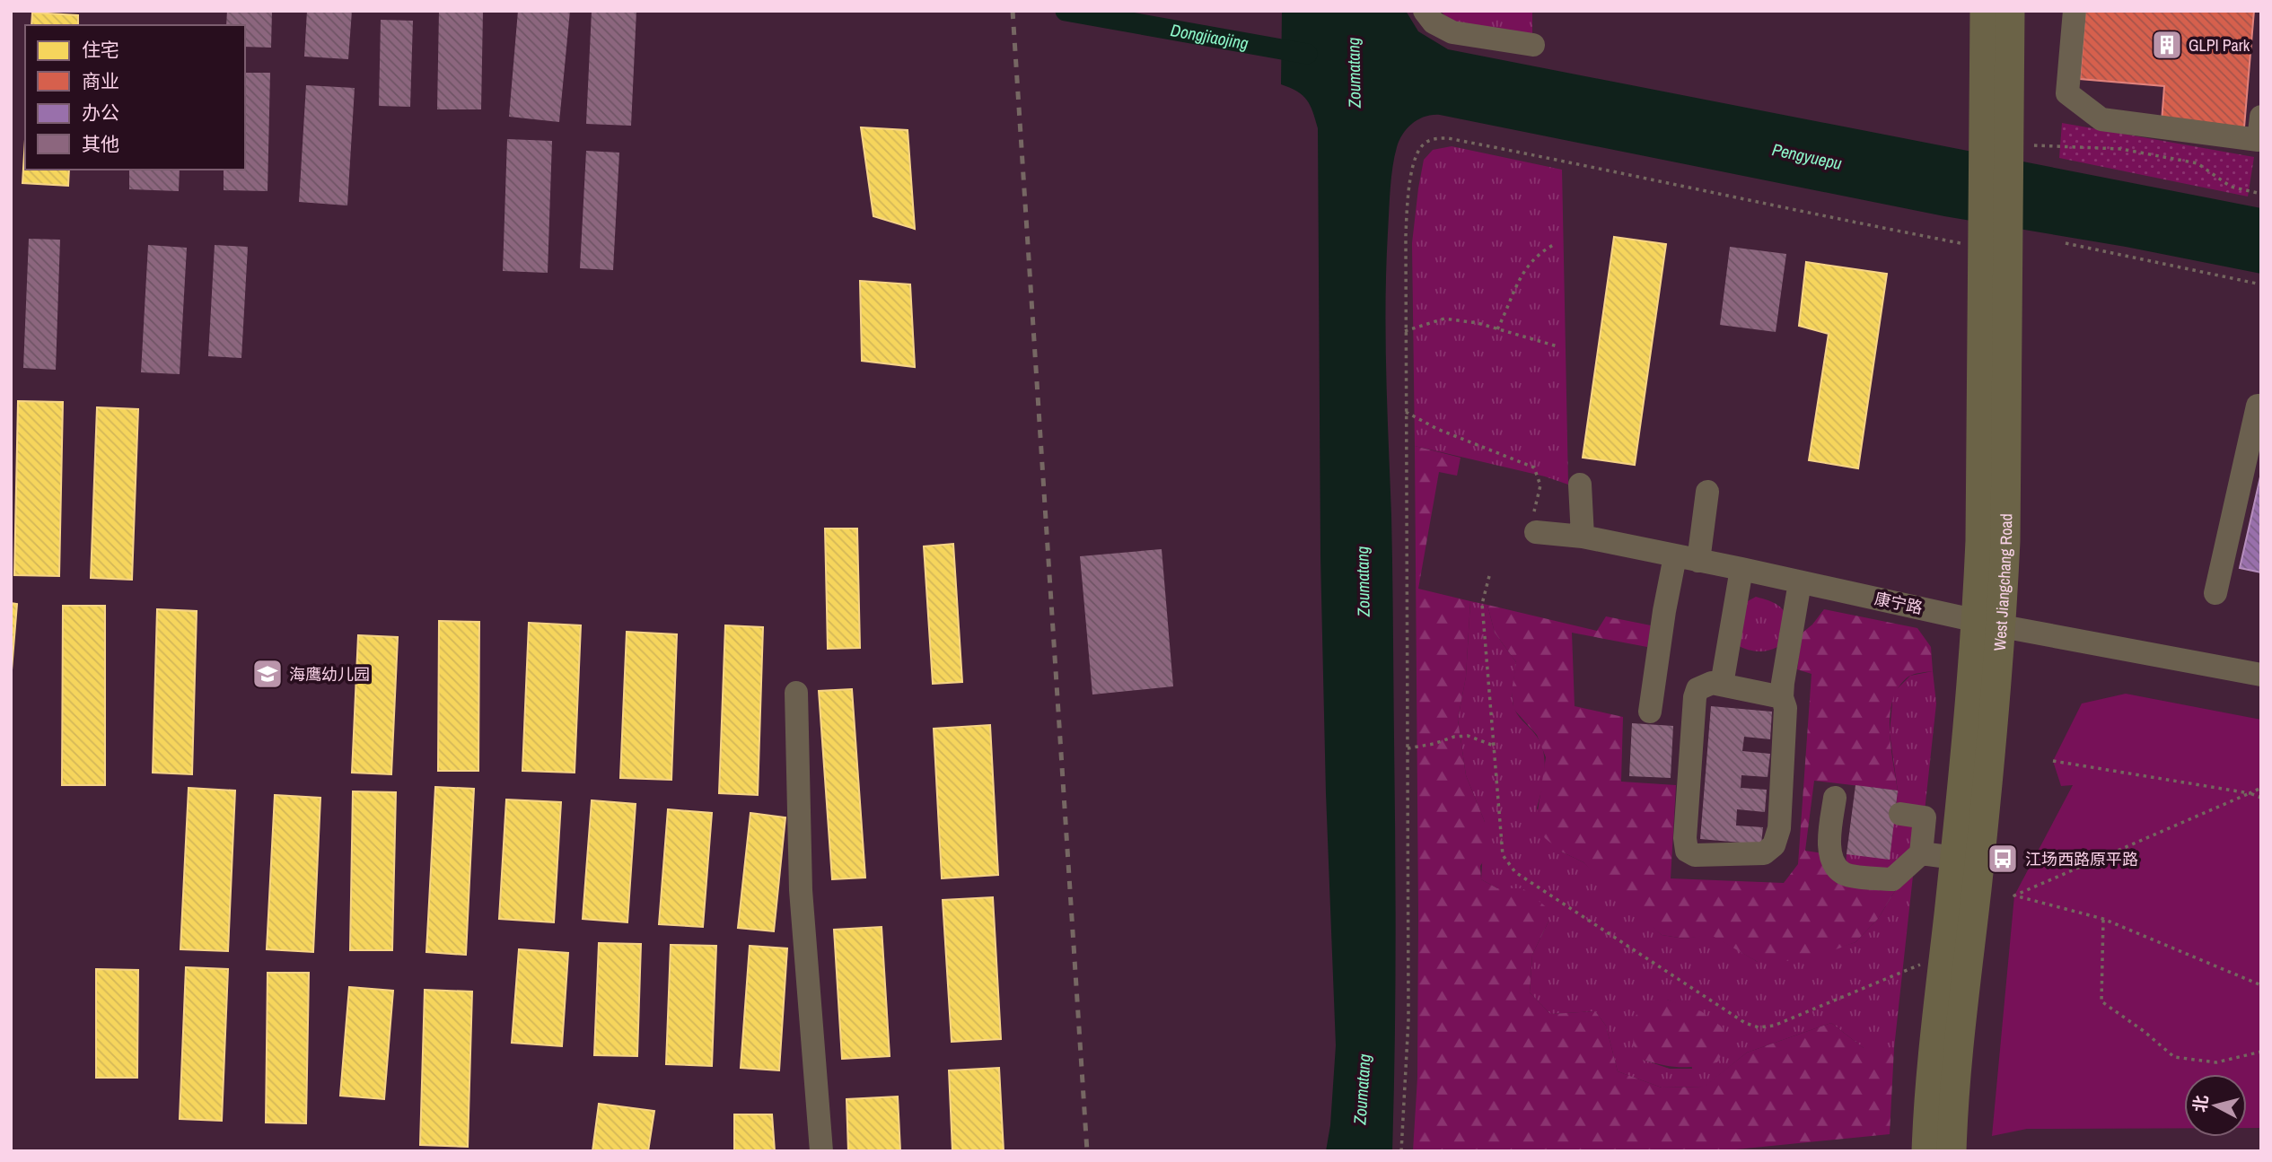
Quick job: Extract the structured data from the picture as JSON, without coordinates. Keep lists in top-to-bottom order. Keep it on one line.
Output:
{"streets":{"main road":["West Jiangchang Road"],"street":["康宁路"]},"crossings":[["West Jiangchang Road","康宁路"]],"water":["Dongjiaojing","Zoumatang","Pengyuepu"],"places":{"building":["GLPI Park"],"school or university":["海鹰幼儿园"],"bus stop":["江场西路原平路"]},"legend":["住宅","商业","办公","其他"],"north":"left"}
